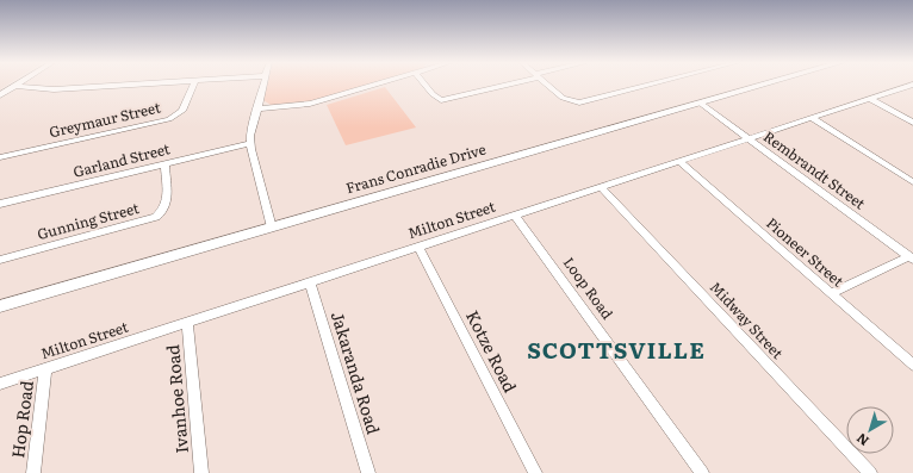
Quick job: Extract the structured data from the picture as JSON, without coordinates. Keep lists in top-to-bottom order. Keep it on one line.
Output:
{"streets":{"street":["Greymaur Street","Garland Street","Frans Conradie Drive","Rembrandt Street","Milton Street","Gunning Street","Pioneer Street","Loop Road","Midway Street","Kotze Road","Jakaranda Road","Ivanhoe Road","Hop Road"]},"crossings":[["Garland Street","Gunning Street"],["Frans Conradie Drive","Rembrandt Street"],["Rembrandt Street","Milton Street"],["Milton Street","Pioneer Street"],["Milton Street","Loop Road"],["Milton Street","Midway Street"],["Milton Street","Kotze Road"],["Milton Street","Jakaranda Road"],["Milton Street","Ivanhoe Road"],["Milton Street","Hop Road"]],"districts":["SCOTTSVILLE"],"north":"bottom left"}
